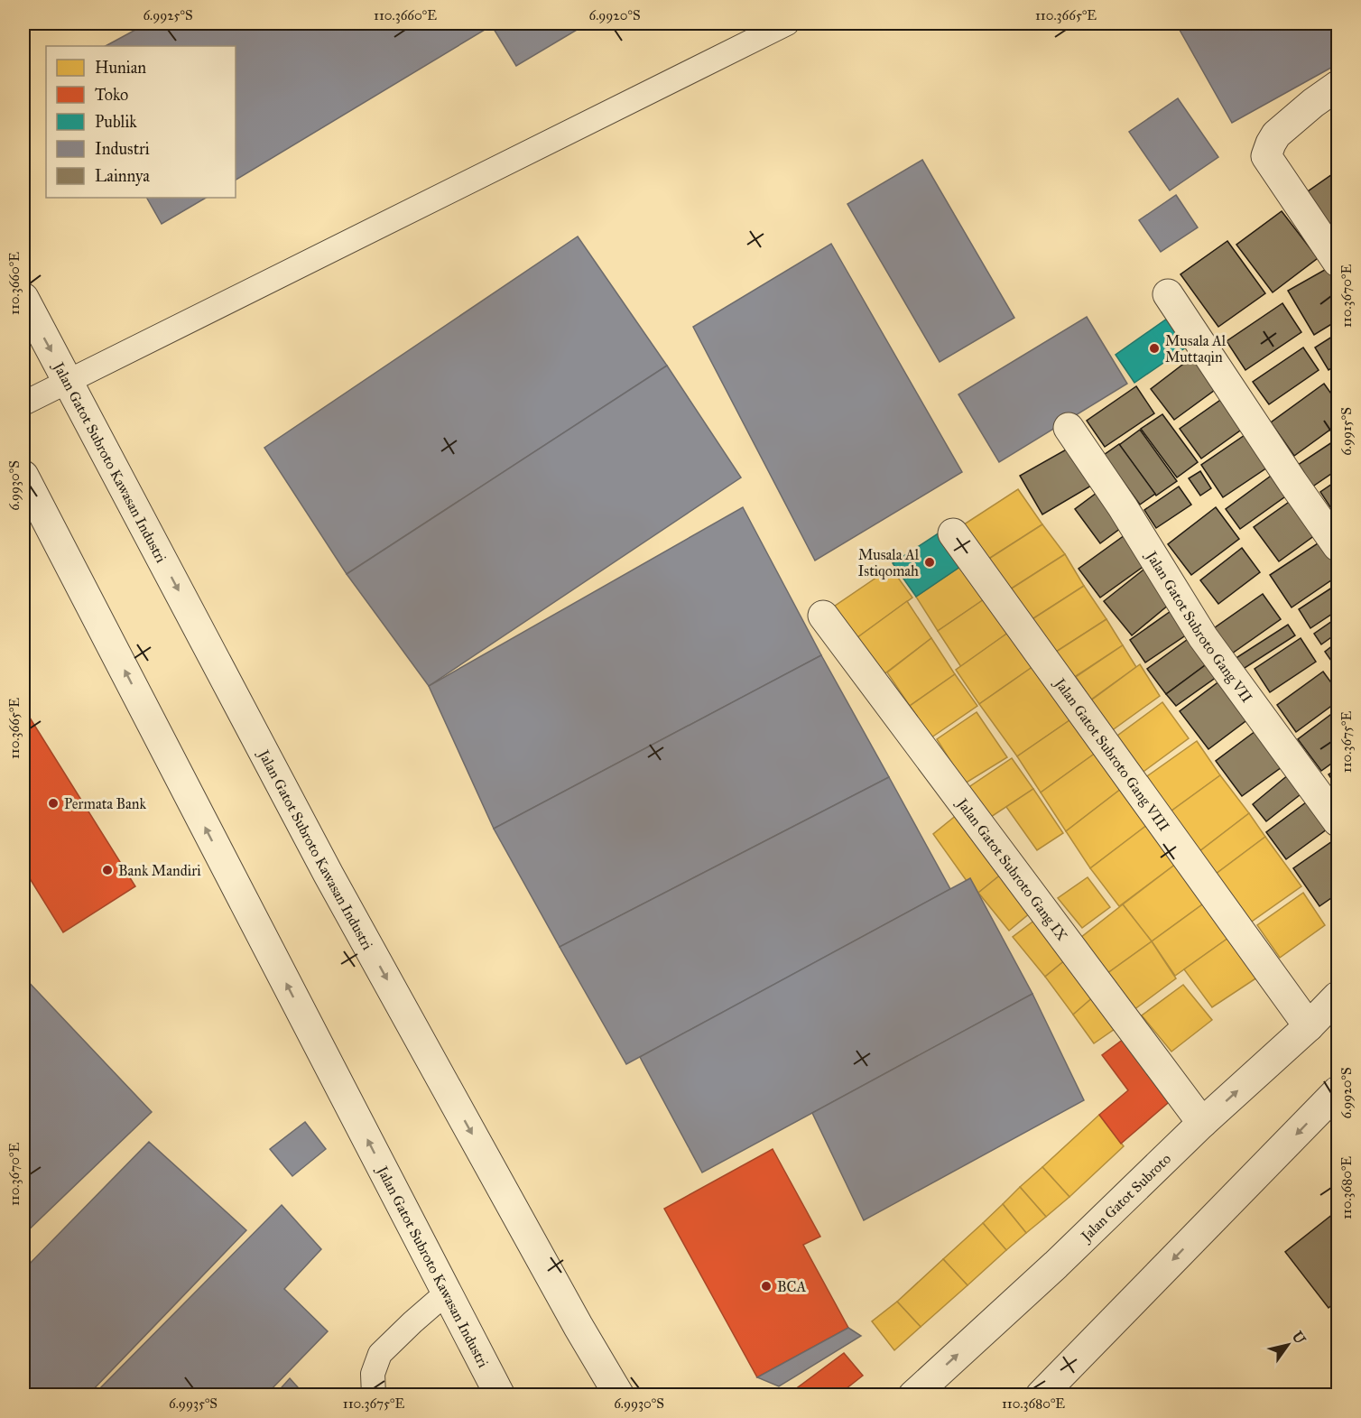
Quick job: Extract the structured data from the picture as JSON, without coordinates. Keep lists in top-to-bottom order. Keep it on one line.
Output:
{"streets":{"street":["Jalan Gatot Subroto Kawasan Industri","Jalan Gatot Subroto Gang VII","Jalan Gatot Subroto Gang VIII","Jalan Gatot Subroto Gang IX","Jalan Gatot Subroto"]},"crossings":[["Jalan Gatot Subroto Gang VIII","Jalan Gatot Subroto"],["Jalan Gatot Subroto Gang IX","Jalan Gatot Subroto"]],"places":["Musala Al Muttaqin","Musala Al Istiqomah","Permata Bank","Bank Mandiri","BCA"],"legend":["Hunian","Toko","Publik","Industri","Lainnya"],"north":"top right","coordinates":["6.9925°S","110.3660°E","6.9920°S","110.3665°E","110.3670°E","6.9915°S","6.9930°S","110.3675°E","110.3680°E","6.9935°S"]}
